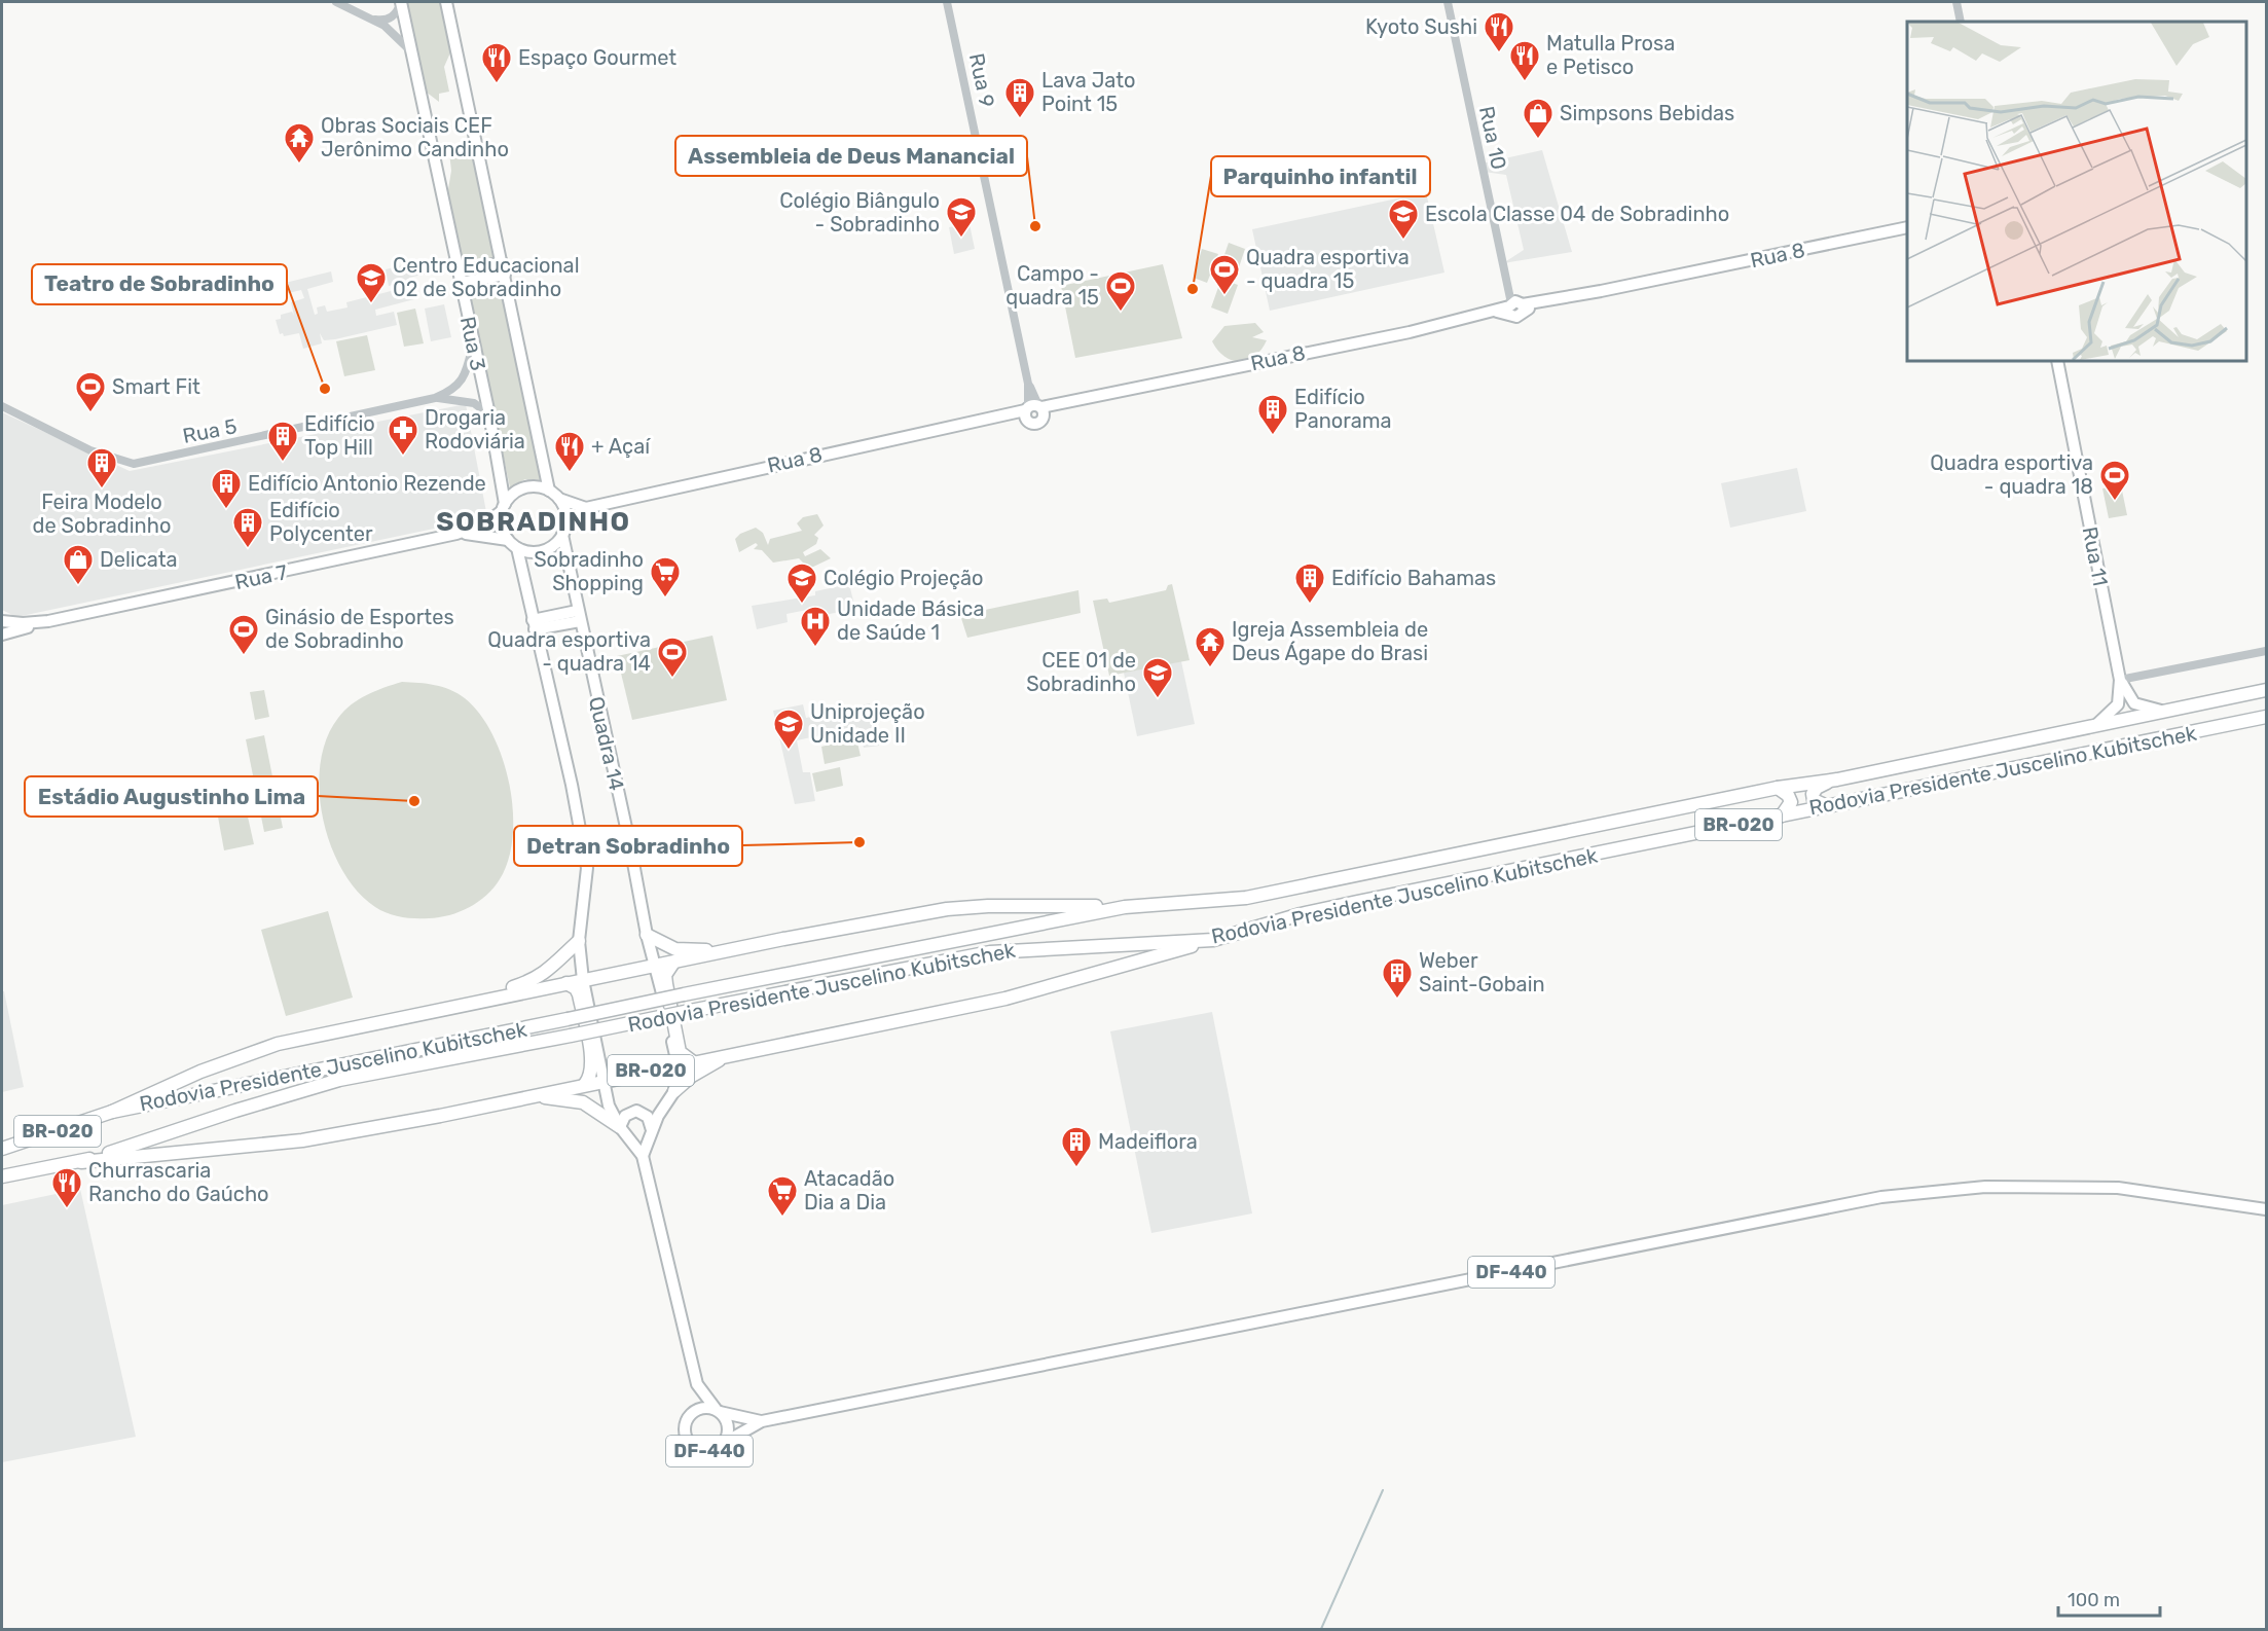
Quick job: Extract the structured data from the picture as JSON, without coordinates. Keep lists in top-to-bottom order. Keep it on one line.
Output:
{"streets":{"highway":["Rodovia Presidente Juscelino Kubitschek","BR-020"],"main road":["Rua 8","Rua 3","Rua 11","Rua 7","Quadra 14","DF-440"],"street":["Rua 9","Rua 10","Rua 5"]},"crossings":[["Rua 9","Rua 8"],["Rua 10","Rua 8"],["Rua 8","Rua 3"],["Rua 8","Rua 7"],["Rua 8","Quadra 14"],["Rua 3","Rua 7"],["Rua 3","Quadra 14"],["Rua 11","Rodovia Presidente Juscelino Kubitschek"],["Rua 7","Quadra 14"],["Quadra 14","BR-020"],["Rodovia Presidente Juscelino Kubitschek","BR-020"]],"districts":["SOBRADINHO"],"places":{"restaurant":["Kyoto Sushi","Matulla Prosa e Petisco","Espaço Gourmet","+ Açaí","Churrascaria Rancho do Gaúcho"],"building":["Lava Jato Point 15","Edifício Panorama","Edifício Top Hill","Feira Modelo de Sobradinho","Edifício Antonio Rezende","Edifício Polycenter","Edifício Bahamas","Weber Saint-Gobain","Madeiflora"],"shop":["Simpsons Bebidas","Delicata"],"temple":["Obras Sociais CEF Jerônimo Candinho","Igreja Assembleia de Deus Ágape do Brasi"],"other":["Assembleia de Deus Manancial","Parquinho infantil","Teatro de Sobradinho","Estádio Augustinho Lima","Detran Sobradinho"],"school or university":["Colégio Biângulo - Sobradinho","Escola Classe 04 de Sobradinho","Centro Educacional 02 de Sobradinho","Colégio Projeção","CEE 01 de Sobradinho","Uniprojeção Unidade II"],"sports":["Quadra esportiva - quadra 15","Campo - quadra 15","Smart Fit","Quadra esportiva - quadra 18","Ginásio de Esportes de Sobradinho","Quadra esportiva - quadra 14"],"pharmacy":["Drogaria Rodoviária"],"supermarket":["Sobradinho Shopping","Atacadão Dia a Dia"],"hospital":["Unidade Básica de Saúde 1"]},"scale_bar":"100 m"}
